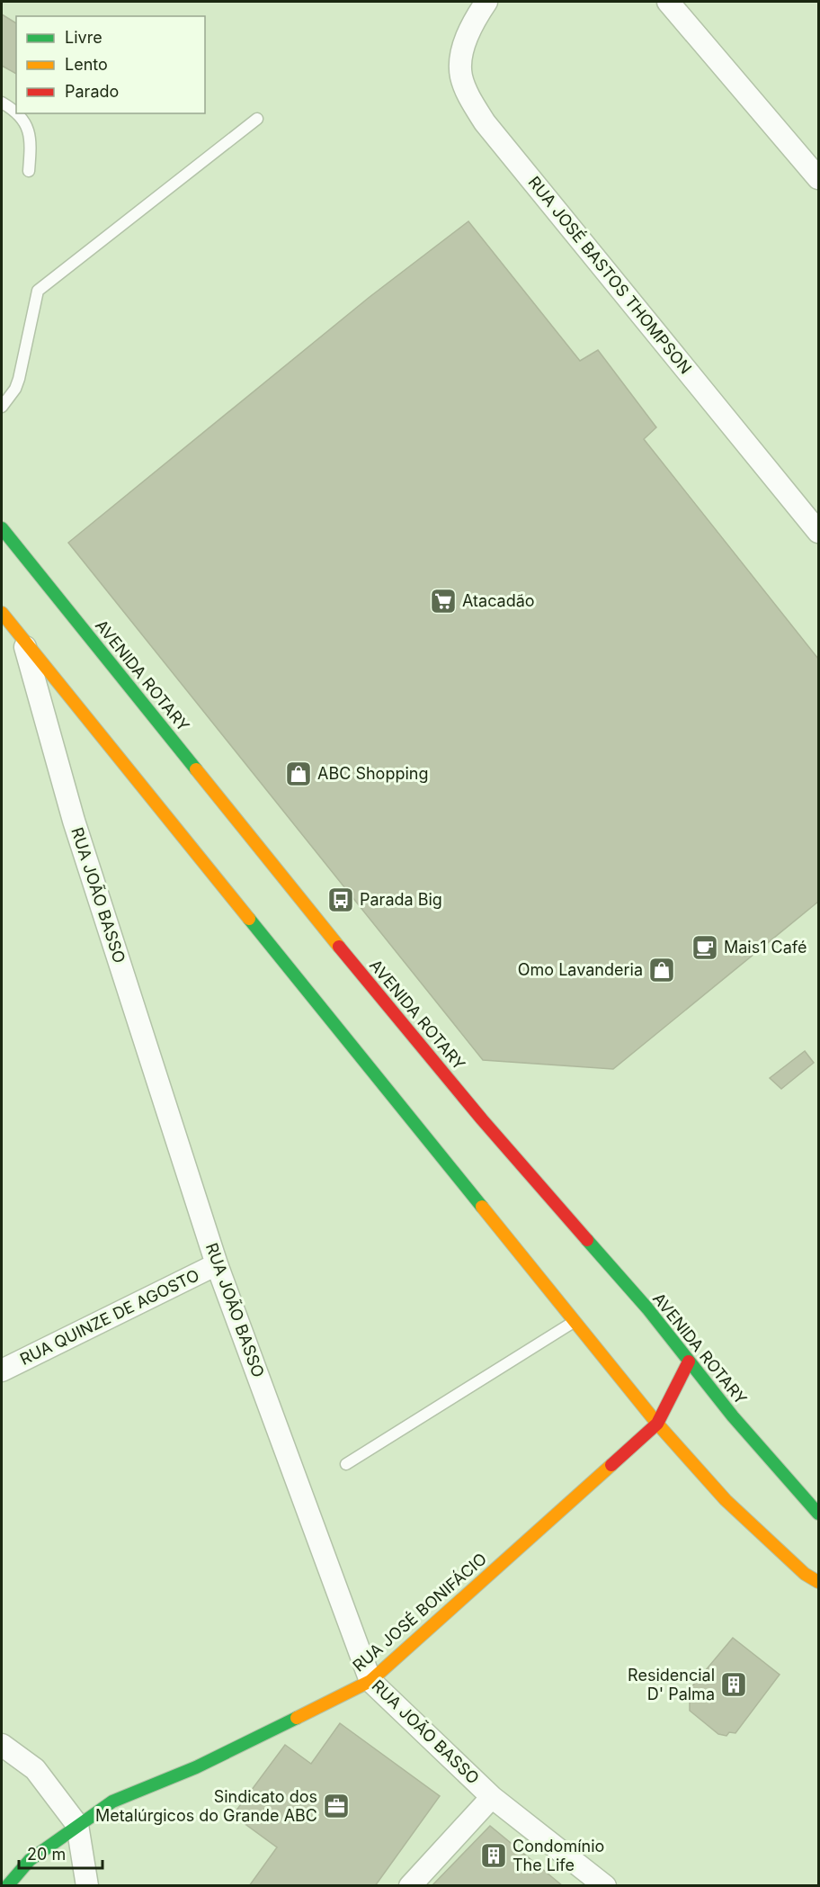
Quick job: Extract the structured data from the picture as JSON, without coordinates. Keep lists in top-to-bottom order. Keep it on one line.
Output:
{"streets":{"main road":["AVENIDA ROTARY","RUA JOSÉ BONIFÁCIO"],"street":["RUA JOSÉ BASTOS THOMPSON","RUA JOÃO BASSO","RUA QUINZE DE AGOSTO"]},"crossings":[["AVENIDA ROTARY","RUA JOSÉ BONIFÁCIO"],["RUA JOÃO BASSO","RUA QUINZE DE AGOSTO"],["RUA JOÃO BASSO","RUA JOSÉ BONIFÁCIO"]],"places":{"supermarket":["Atacadão"],"shop":["ABC Shopping","Omo Lavanderia"],"bus stop":["Parada Big"],"cafe":["Mais1 Café"],"building":["Residencial D' Palma","Condomínio The Life"],"office":["Sindicato dos Metalúrgicos do Grande ABC"]},"legend":["Livre","Lento","Parado"],"scale_bar":"20 m"}
